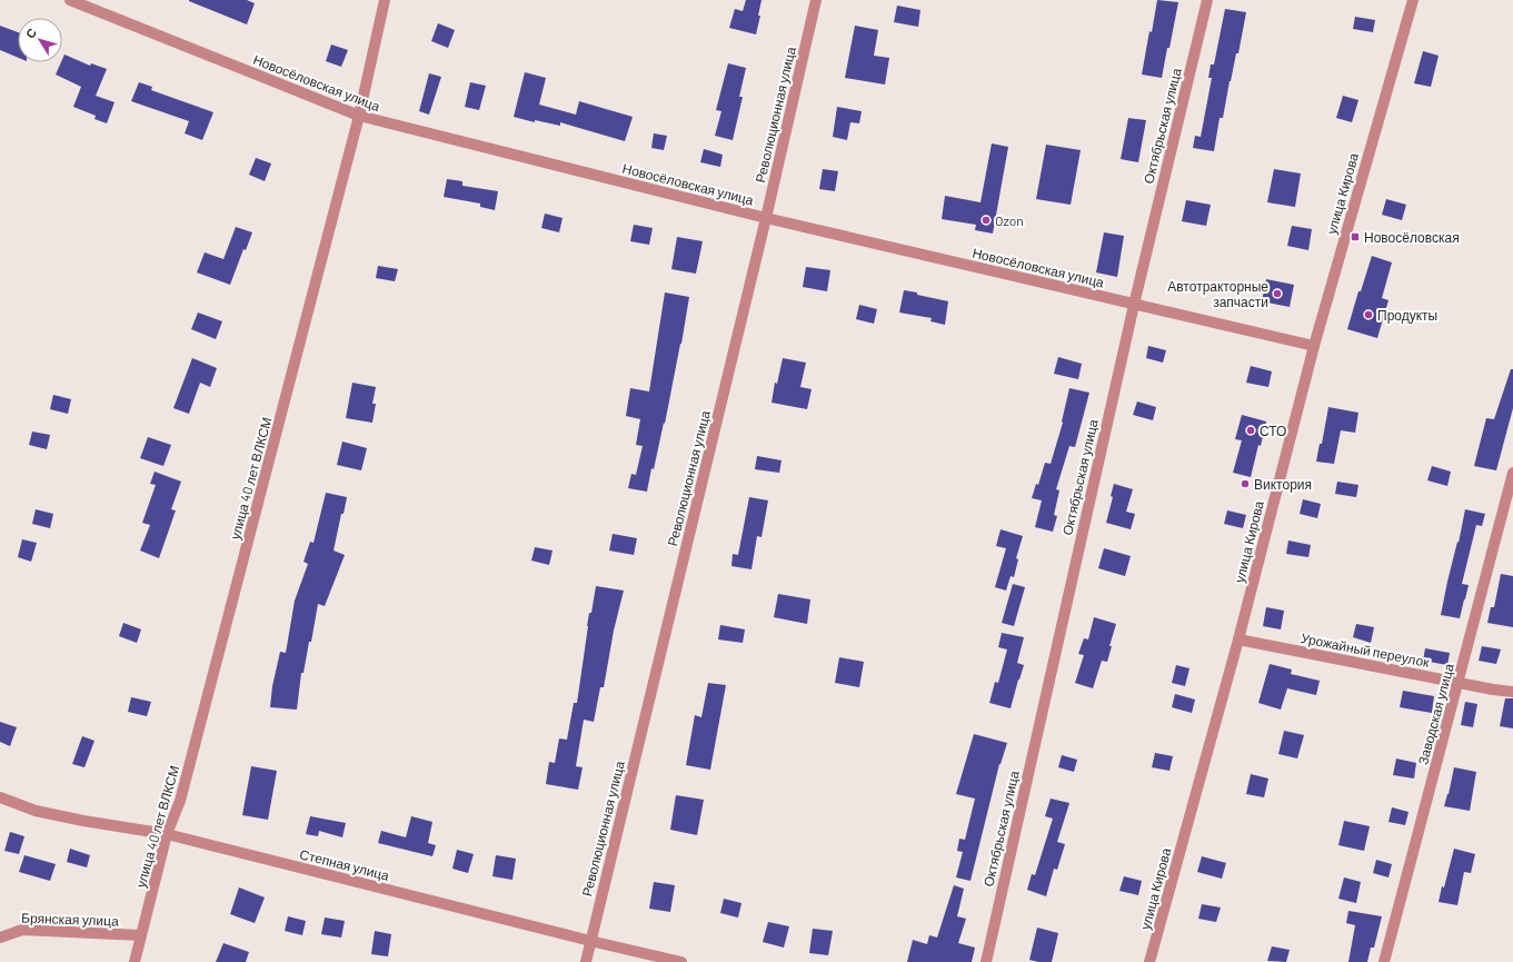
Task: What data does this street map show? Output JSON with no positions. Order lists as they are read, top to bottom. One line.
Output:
{"streets":{"street":["Новосёловская улица","Революционная улица","Октябрьская улица","улица Кирова","улица 40 лет ВЛКСМ","Урожайный переулок","Заводская улица","Степная улица","Брянская улица"]},"crossings":[["Новосёловская улица","Революционная улица"],["Новосёловская улица","Октябрьская улица"],["Новосёловская улица","улица Кирова"],["Новосёловская улица","улица 40 лет ВЛКСМ"],["Революционная улица","Степная улица"],["улица Кирова","Урожайный переулок"],["улица 40 лет ВЛКСМ","Степная улица"],["улица 40 лет ВЛКСМ","Брянская улица"],["Урожайный переулок","Заводская улица"]],"places":{"other":["Ozon","Автотракторные запчасти","Продукты","СТО","Виктория"],"transit":["Новосёловская"]},"north":"top left"}
